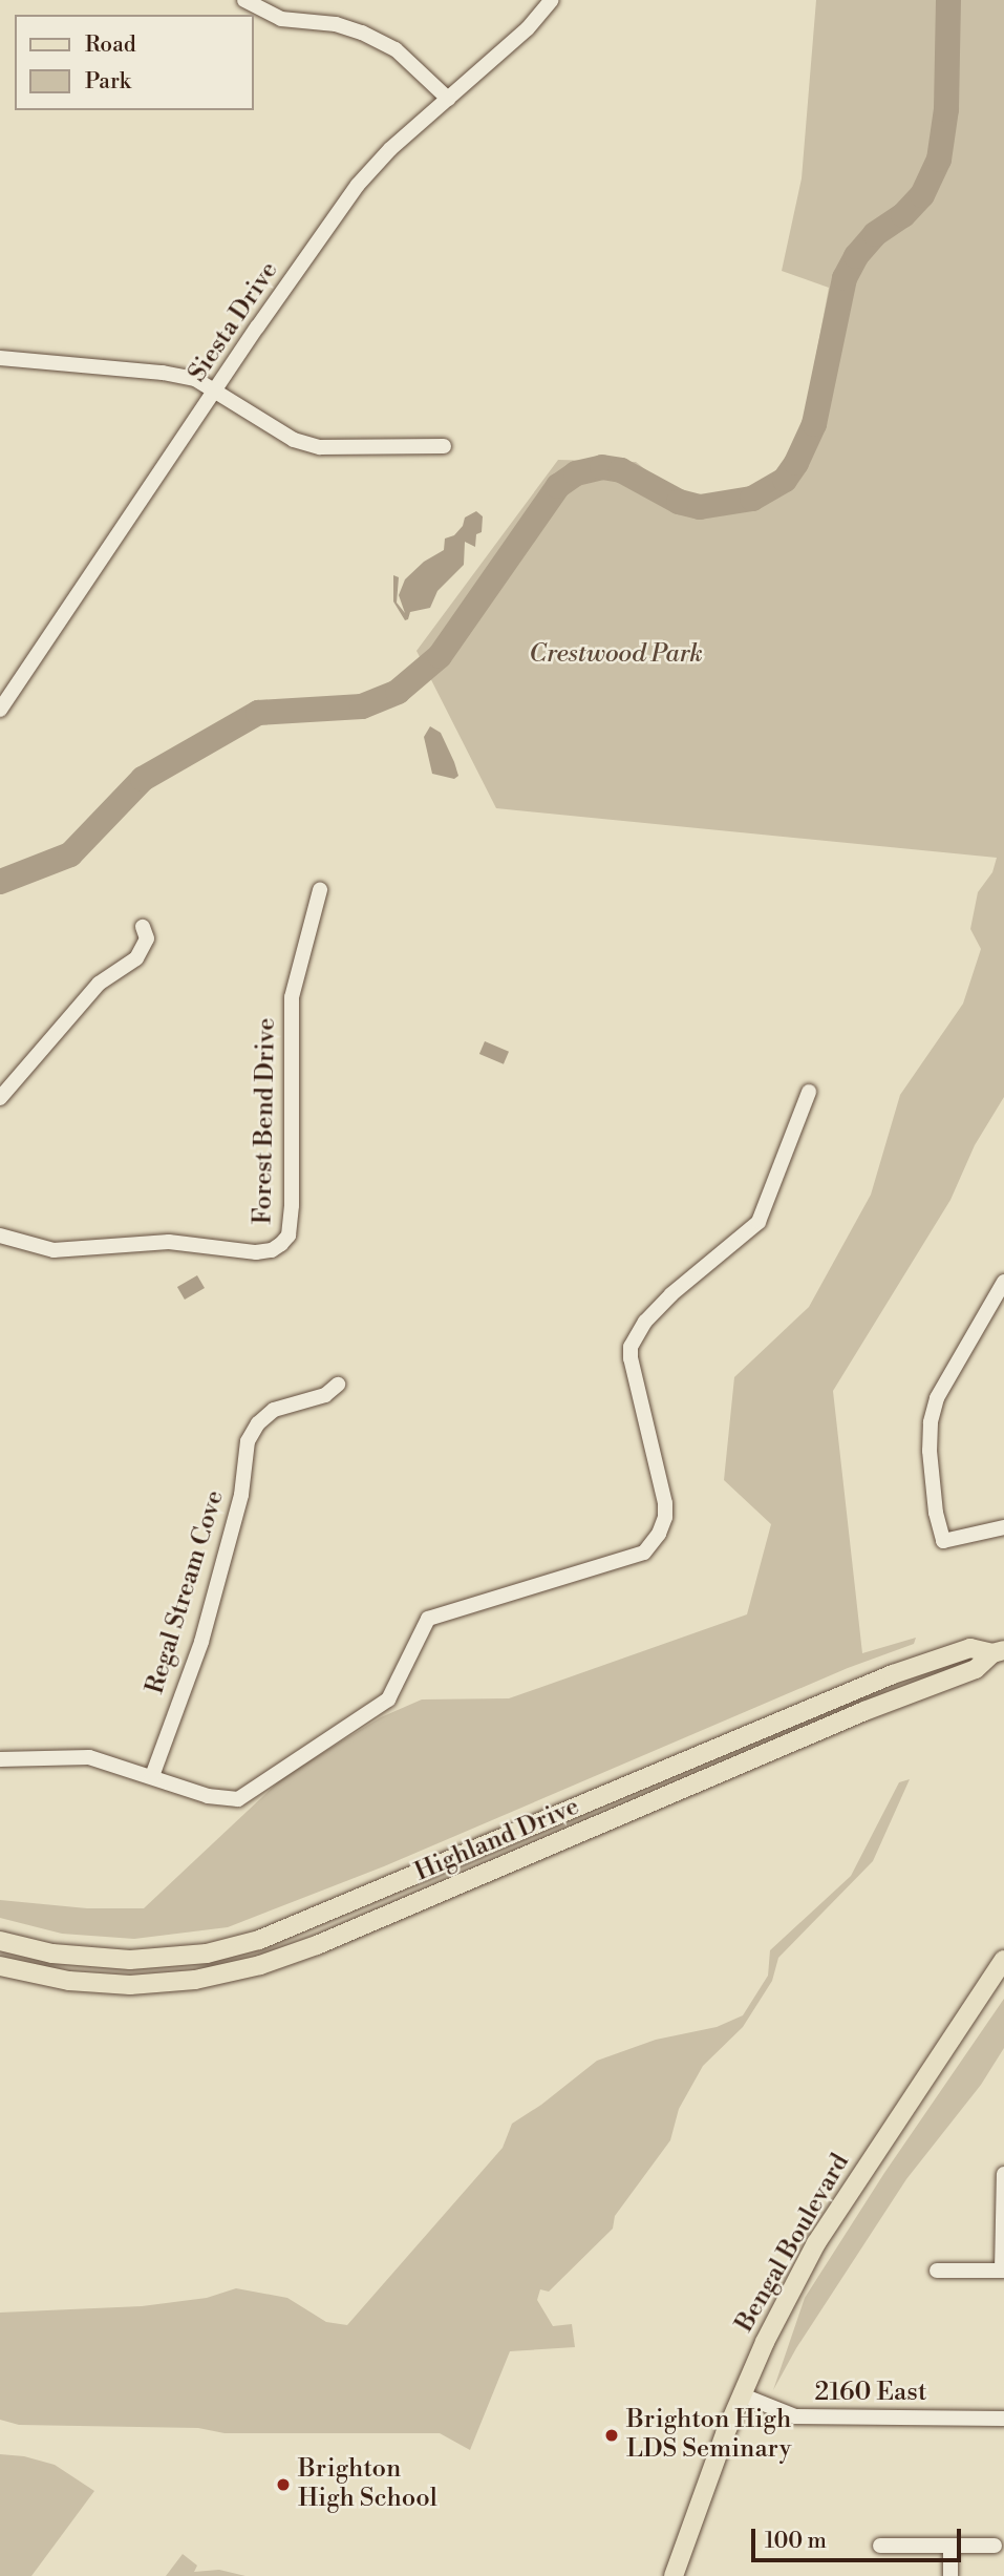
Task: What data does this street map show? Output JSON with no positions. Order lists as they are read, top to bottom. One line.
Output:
{"streets":{"main road":["Highland Drive","Bengal Boulevard"],"street":["Siesta Drive","Forest Bend Drive","Regal Stream Cove","2160 East"]},"crossings":[["Bengal Boulevard","2160 East"]],"parks":["Crestwood Park"],"places":["Brighton High LDS Seminary","Brighton High School"],"legend":["Road","Park"],"scale_bar":"100 m"}
